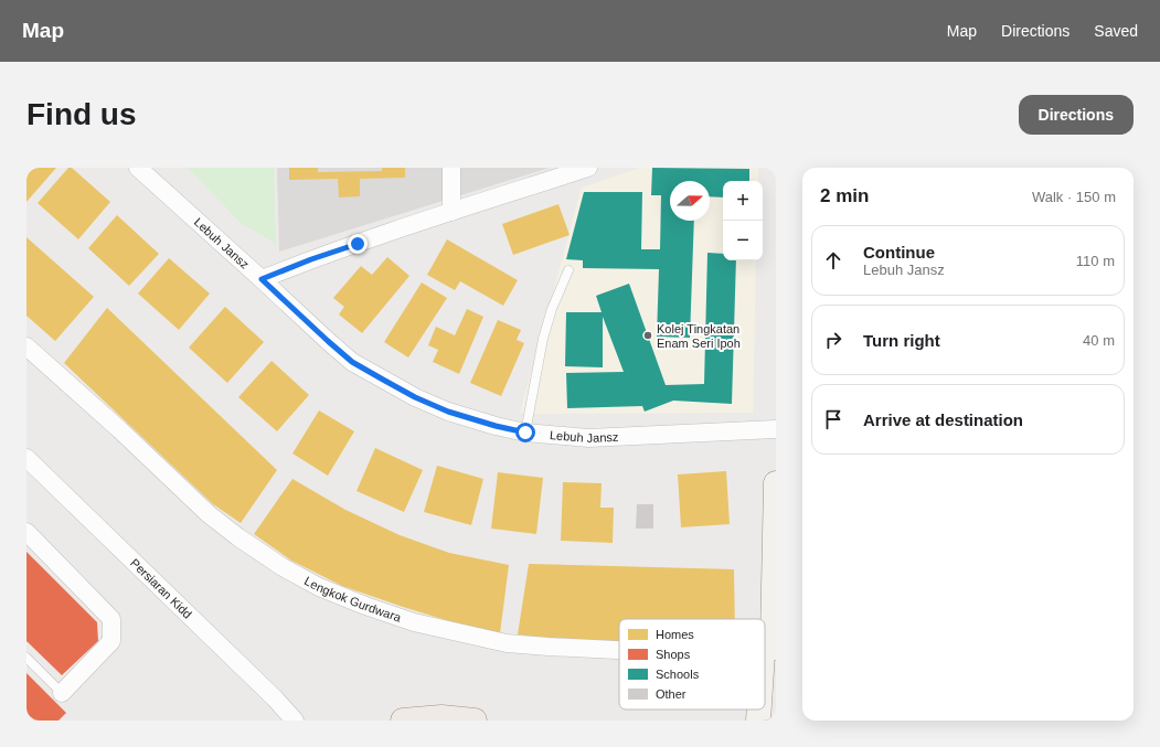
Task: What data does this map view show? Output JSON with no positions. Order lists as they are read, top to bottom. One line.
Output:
{"streets":{"street":["Lebuh Jansz","Persiaran Kidd","Lengkok Gurdwara"]},"places":["Kolej Tingkatan Enam Seri Ipoh"],"legend":["Homes","Shops","Schools","Other"],"north":"right","page":{"header":"Map","nav":["Map","Directions","Saved"],"buttons":"Directions","title":"Find us","heading":["2 min","Walk · 150 m"],"map_buttons":["+","−"],"list":[["Continue","Lebuh Jansz","110 m"],["Turn right","40 m"],"Arrive at destination"]}}
